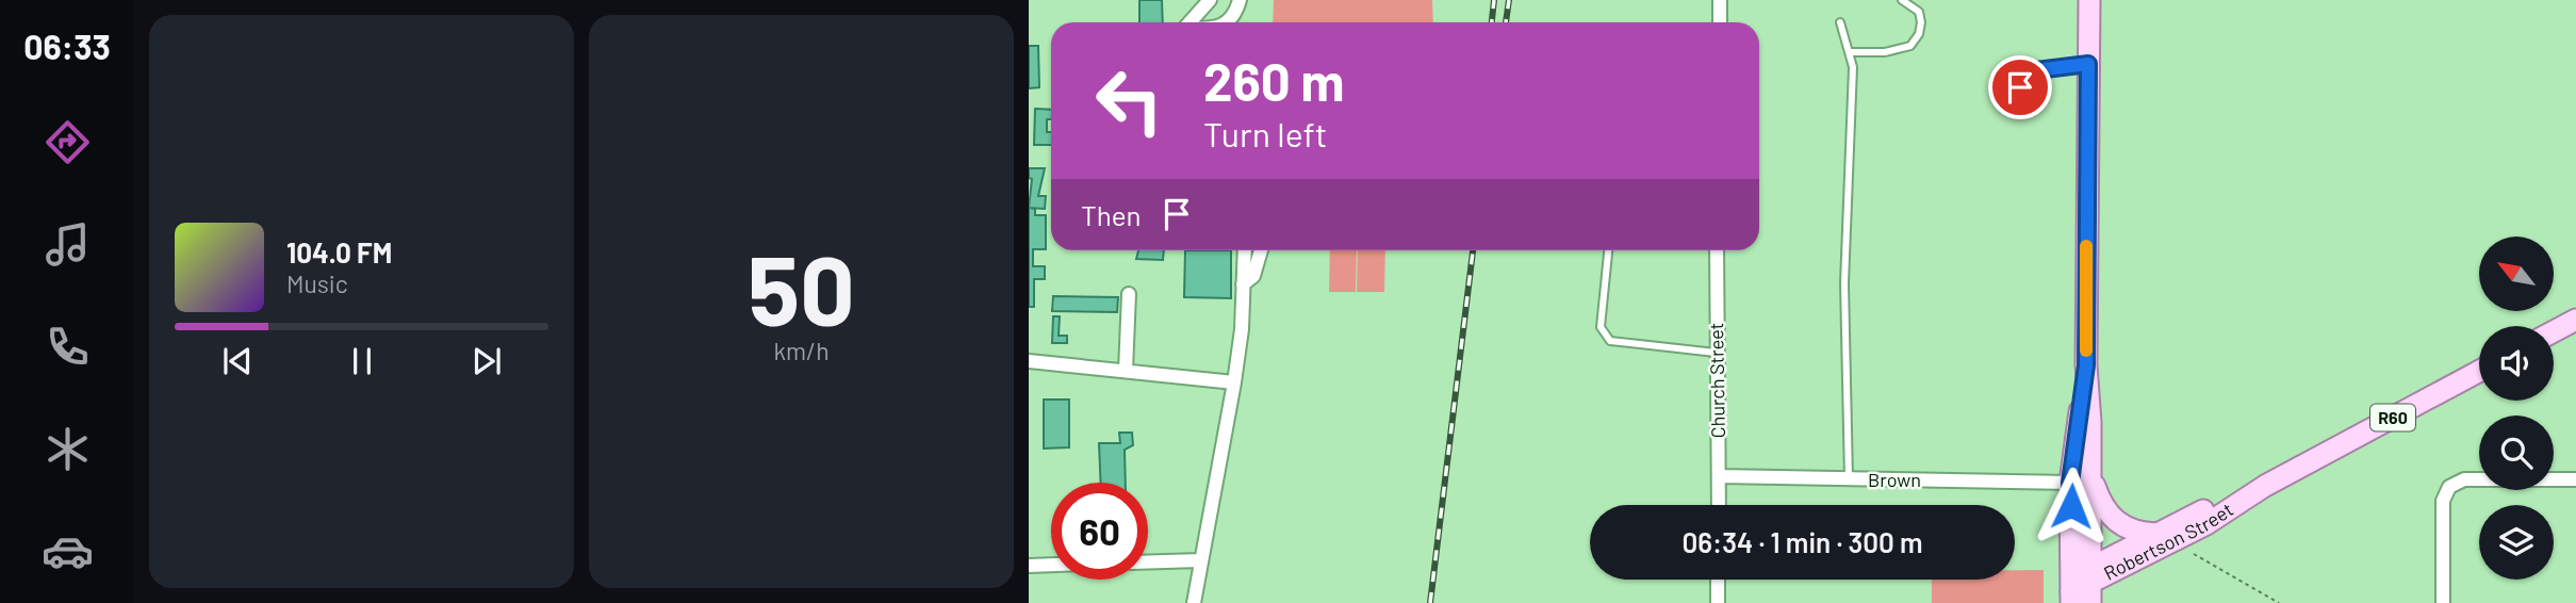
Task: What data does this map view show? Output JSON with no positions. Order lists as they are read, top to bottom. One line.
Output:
{"streets":{"main road":["R60","Robertson Street"],"street":["Church Street","Brown"]},"crossings":[["Church Street","Brown"]],"north":"top left","page":{"tabs":"06:33","tile":["50","km/h"],"turn":["260 m","Turn left"],"then":"Then","song":["104.0 FM","Music"],"limit":"60","trip":"06:34 · 1 min · 300 m"}}
